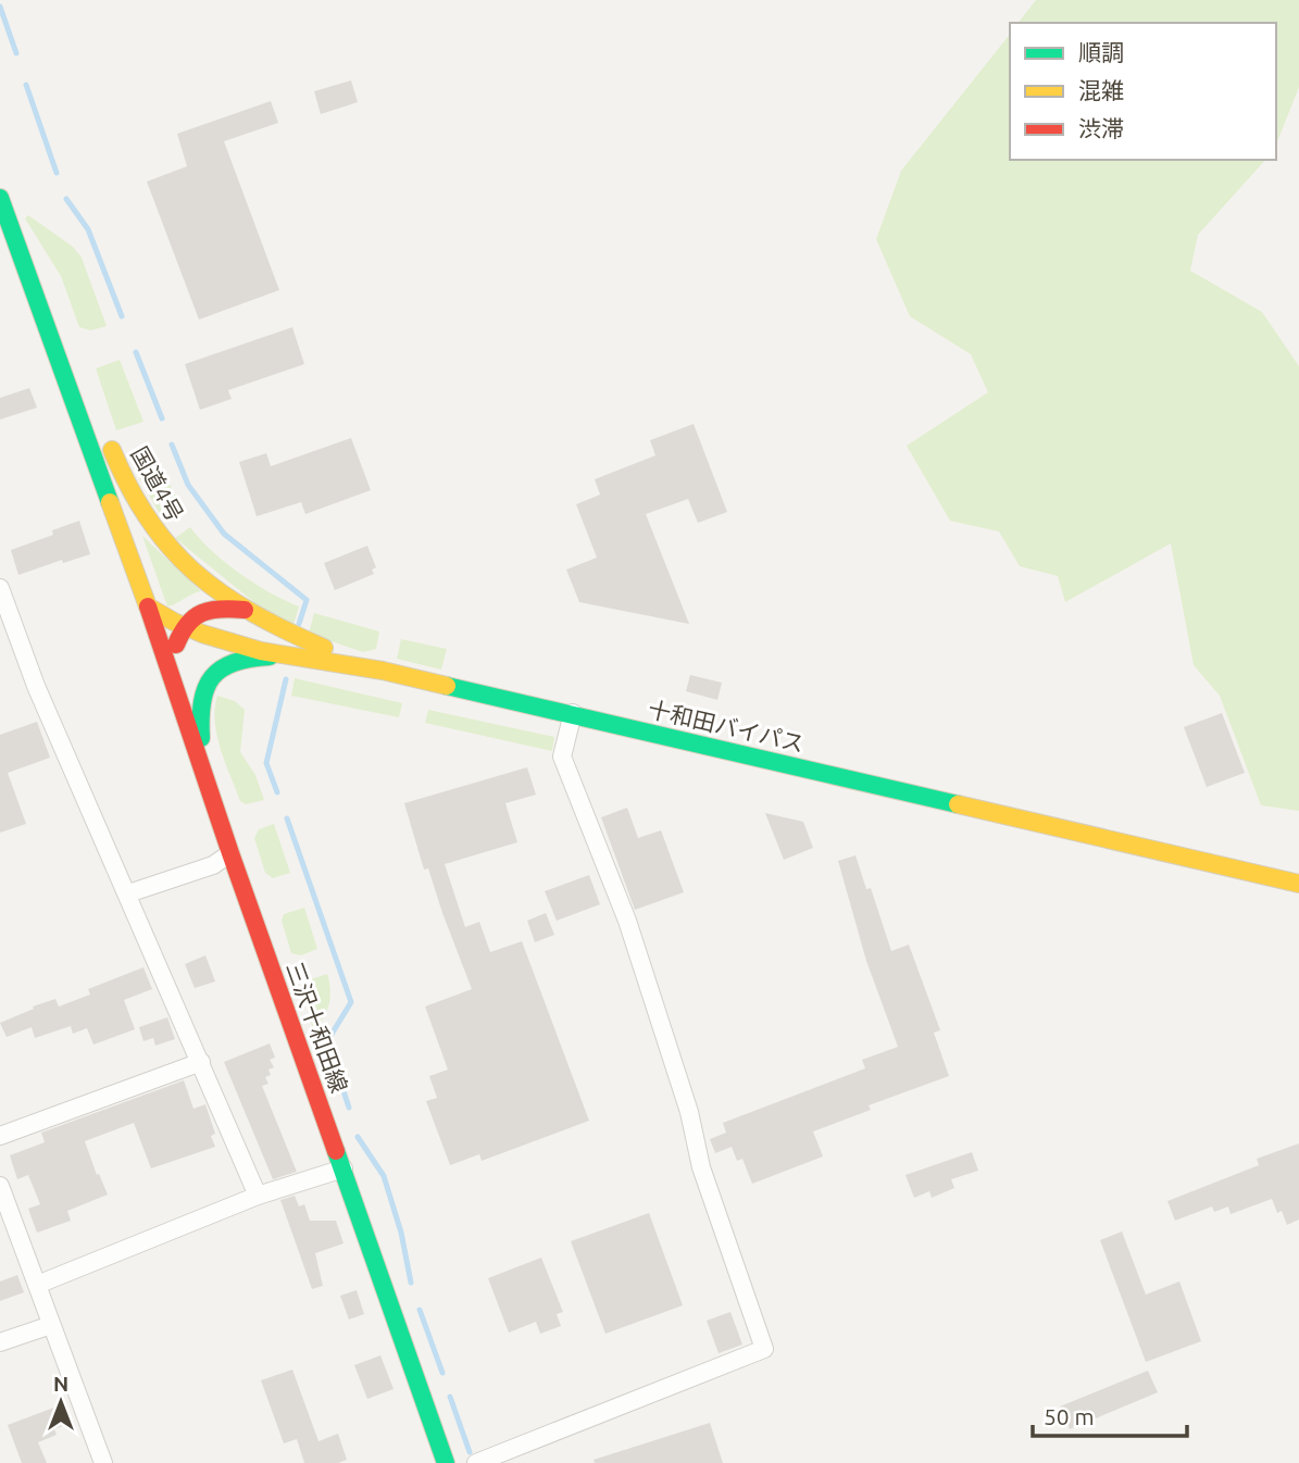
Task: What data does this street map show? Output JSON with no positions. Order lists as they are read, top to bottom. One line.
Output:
{"streets":{"main road":["国道4号","十和田バイパス","三沢十和田線"]},"crossings":[["国道4号","十和田バイパス"],["国道4号","三沢十和田線"],["十和田バイパス","三沢十和田線"]],"legend":["順調","混雑","渋滞"],"scale_bar":"50 m","north":"top"}
